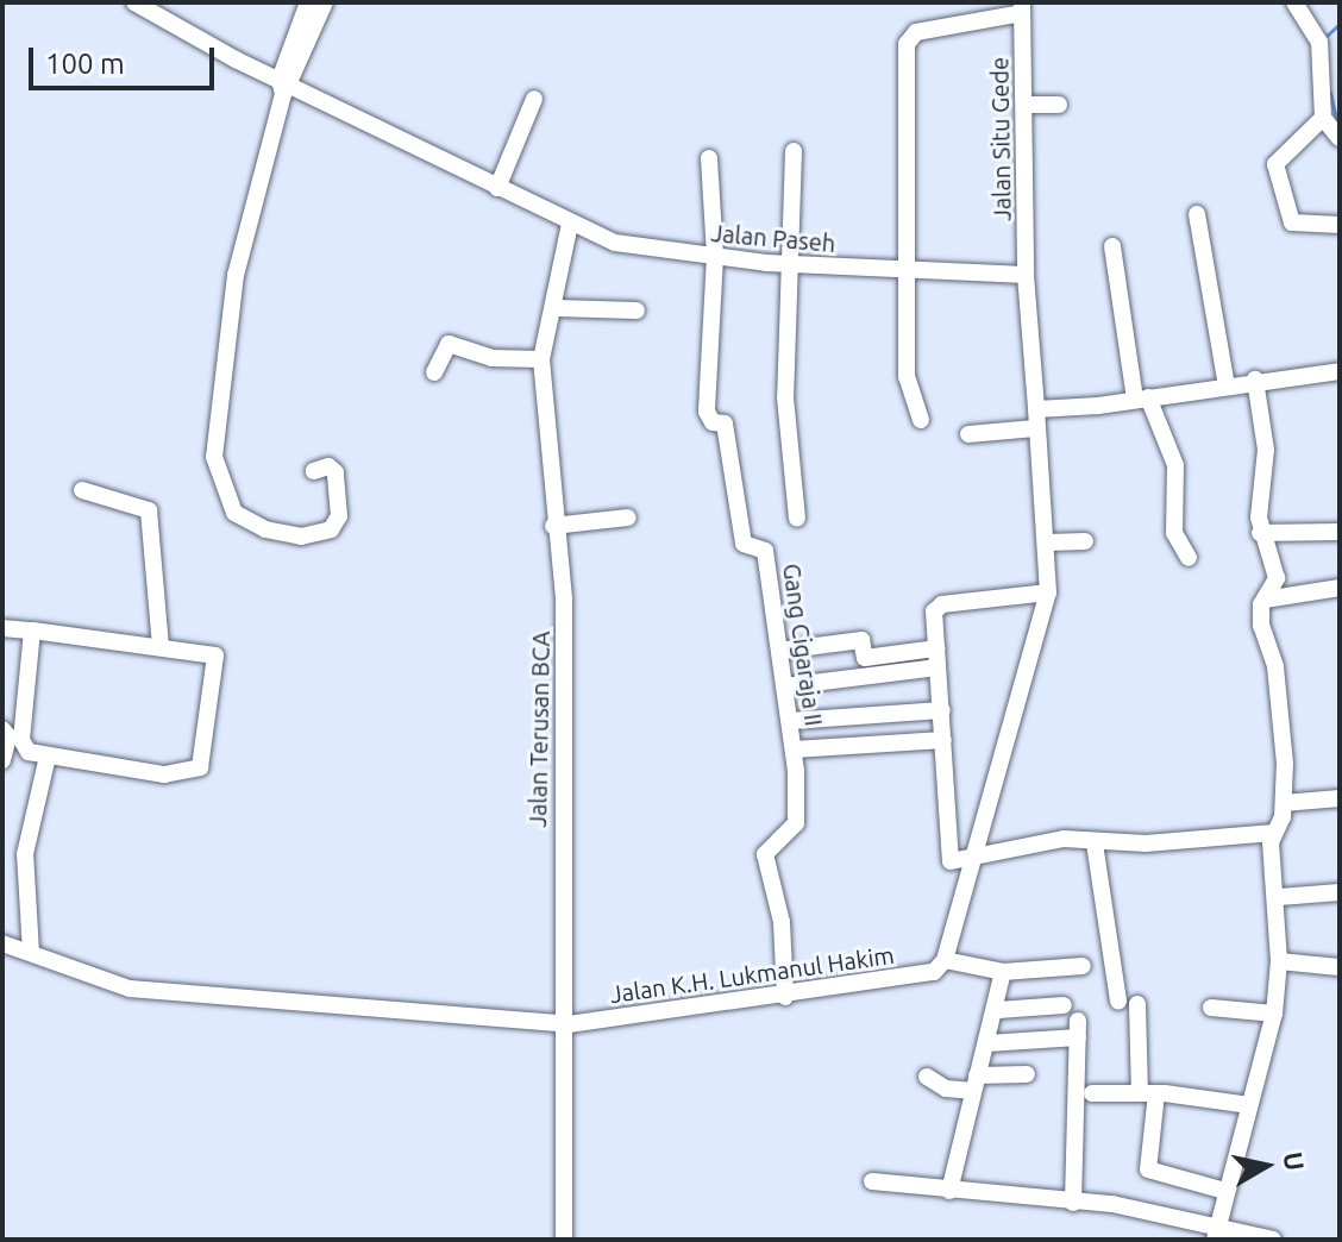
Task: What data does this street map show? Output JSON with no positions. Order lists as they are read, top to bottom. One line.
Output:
{"streets":{"street":["Jalan Situ Gede","Jalan Paseh","Gang Cigaraja II","Jalan Terusan BCA","Jalan K.H. Lukmanul Hakim"]},"crossings":[["Jalan Situ Gede","Jalan Paseh"],["Jalan Paseh","Gang Cigaraja II"],["Jalan Paseh","Jalan Terusan BCA"],["Gang Cigaraja II","Jalan K.H. Lukmanul Hakim"],["Jalan Terusan BCA","Jalan K.H. Lukmanul Hakim"]],"scale_bar":"100 m","north":"right"}
